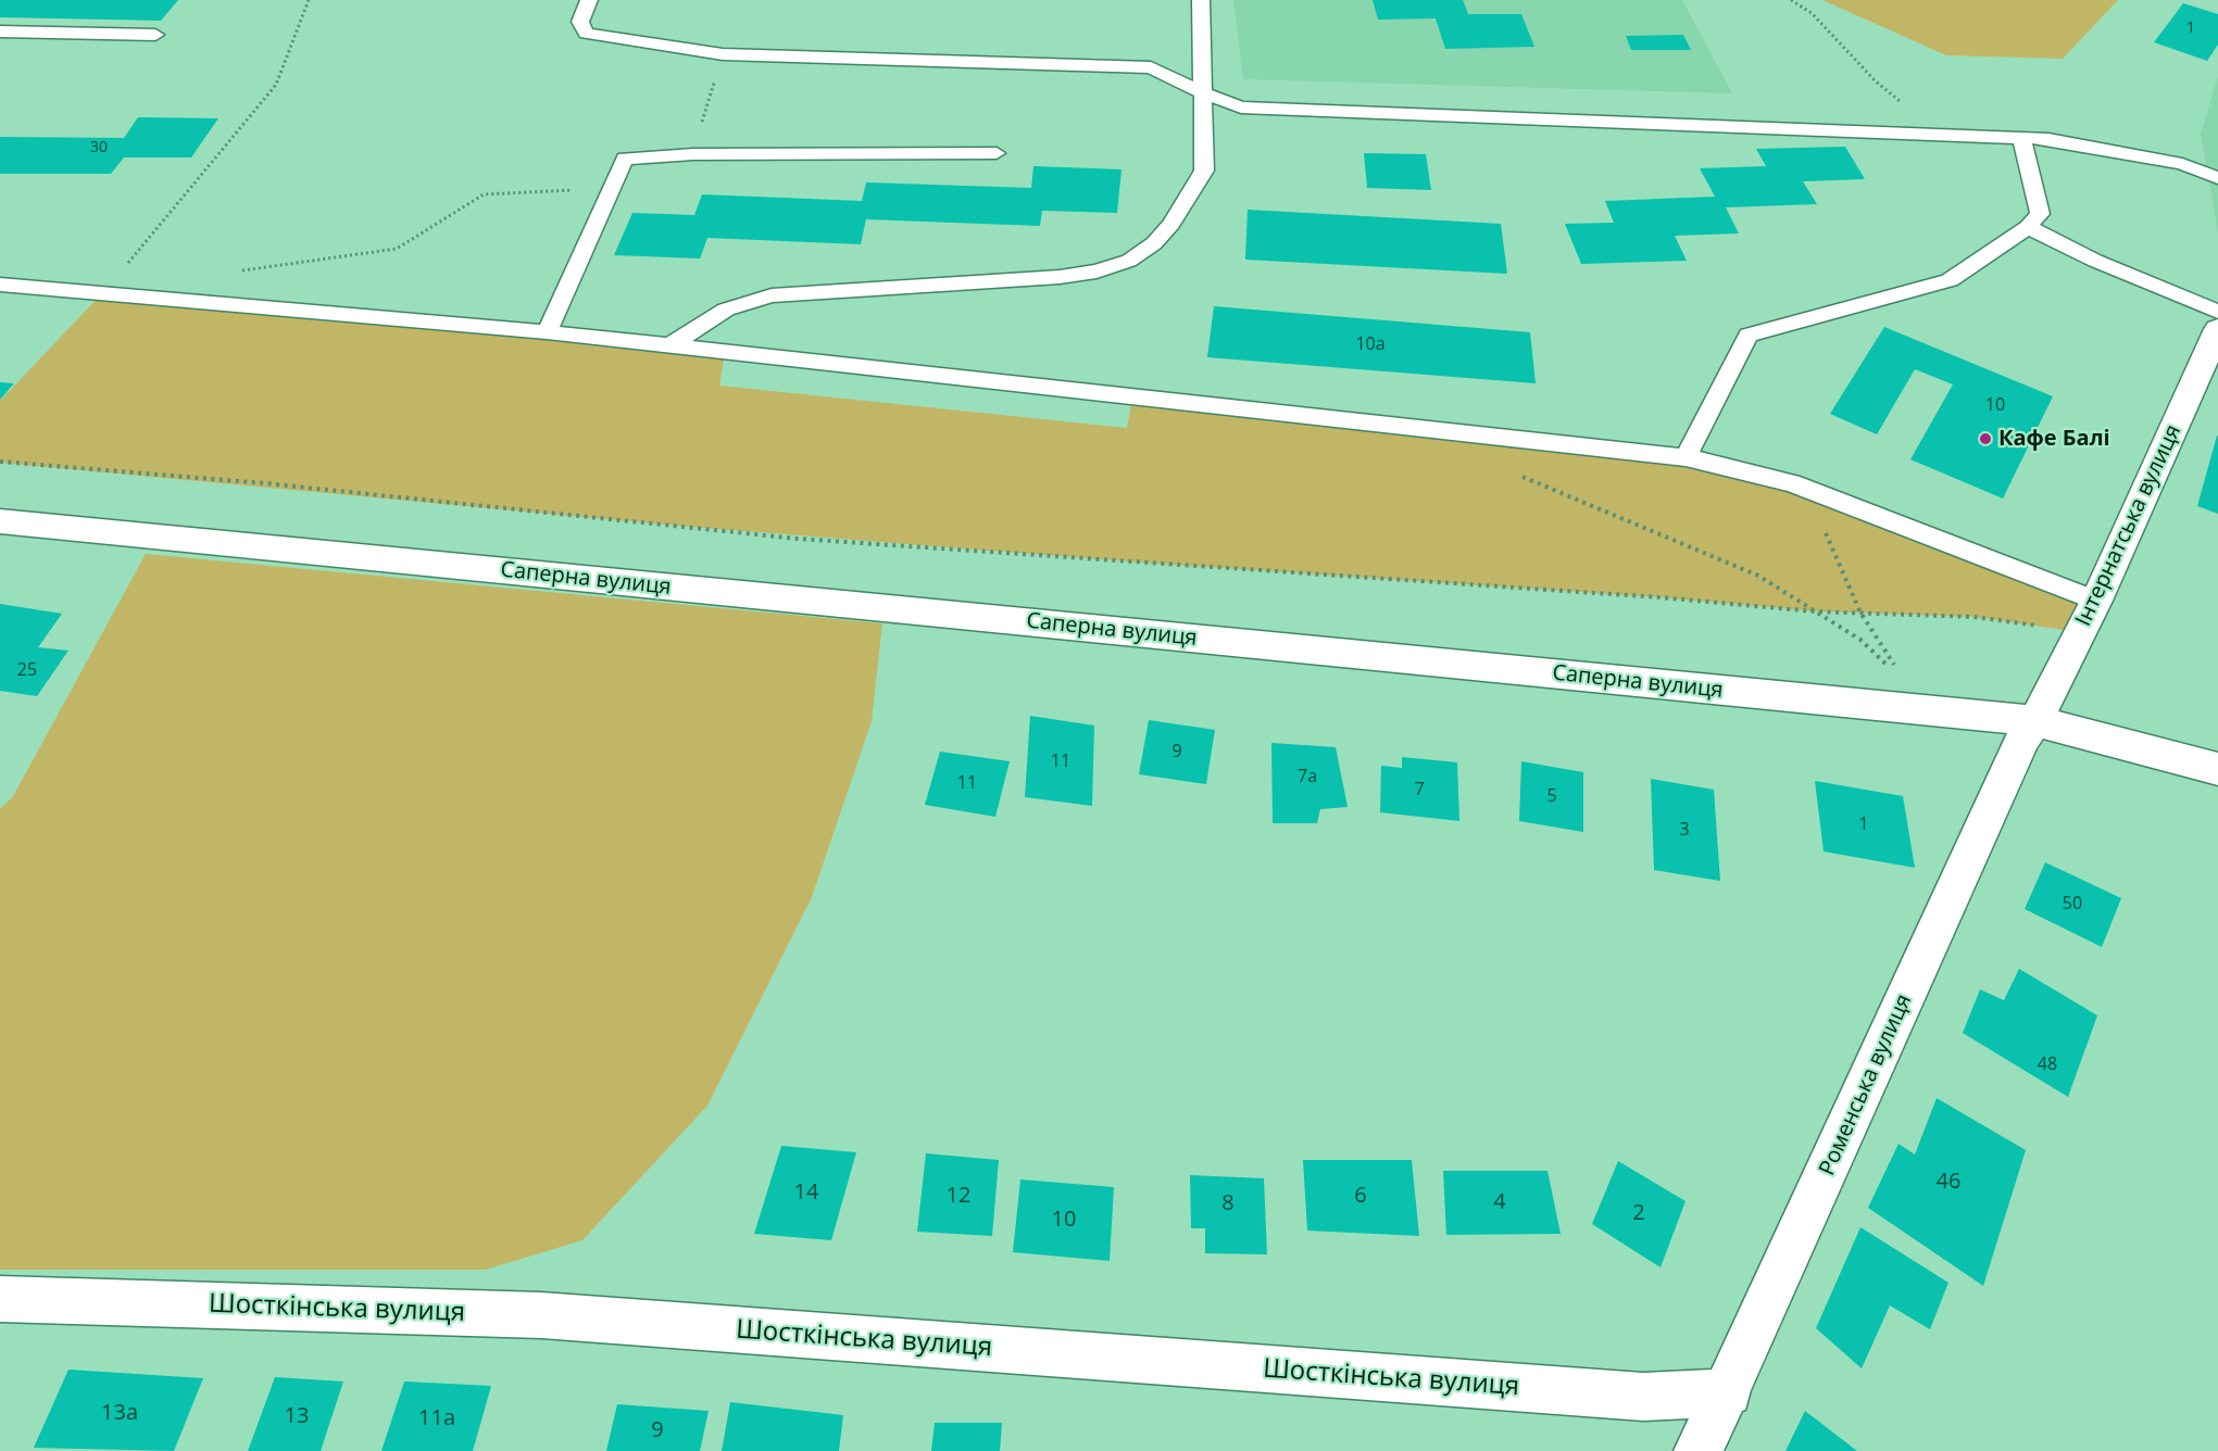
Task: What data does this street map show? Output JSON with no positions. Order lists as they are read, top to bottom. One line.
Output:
{"streets":{"street":["Інтернатська вулиця","Саперна вулиця","Роменська вулиця","Шосткінська вулиця"]},"crossings":[["Інтернатська вулиця","Саперна вулиця"],["Інтернатська вулиця","Роменська вулиця"],["Саперна вулиця","Роменська вулиця"],["Роменська вулиця","Шосткінська вулиця"]],"places":["Кафе Балі"],"house_numbers":["1","30","10а","10","25","9","11","7а","11","7","5","1","3","50","48","46","14","12","6","4","8","2","10","13а","13","11а","9"]}
